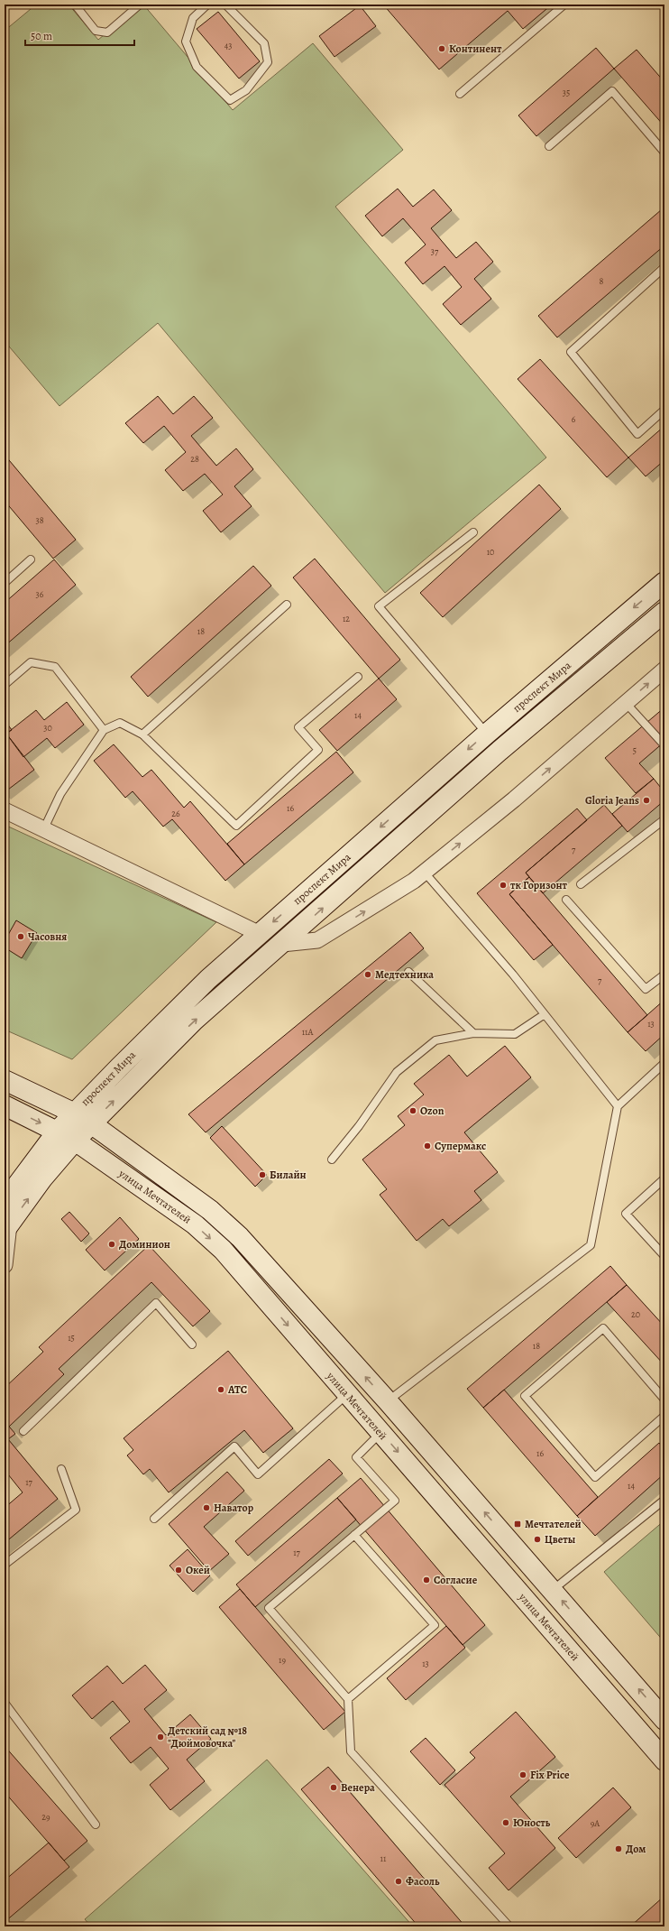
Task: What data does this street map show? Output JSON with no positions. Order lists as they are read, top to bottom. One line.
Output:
{"streets":{"street":["проспект Мира","улица Мечтателей"]},"crossings":[["проспект Мира","улица Мечтателей"]],"places":{"other":["Континент","Gloria Jeans","тк Горизонт","Часовня","Медтехника","Ozon","Супермакс","Билайн","Доминион","АТС","Наватор","Цветы","Окей","Согласие","Детский сад №18 \"Дюймовочка\"","Fix Price","Венера","Юность","Дом","Фасоль"],"transit":["Мечтателей"]},"house_numbers":["43","35","37","8","6","28","38","10","36","12","18","14","30","5","16","26","7","7","13","11А","20","15","18","16","17","14","17","19","13","29","9А","11"],"scale_bar":"50 m"}
